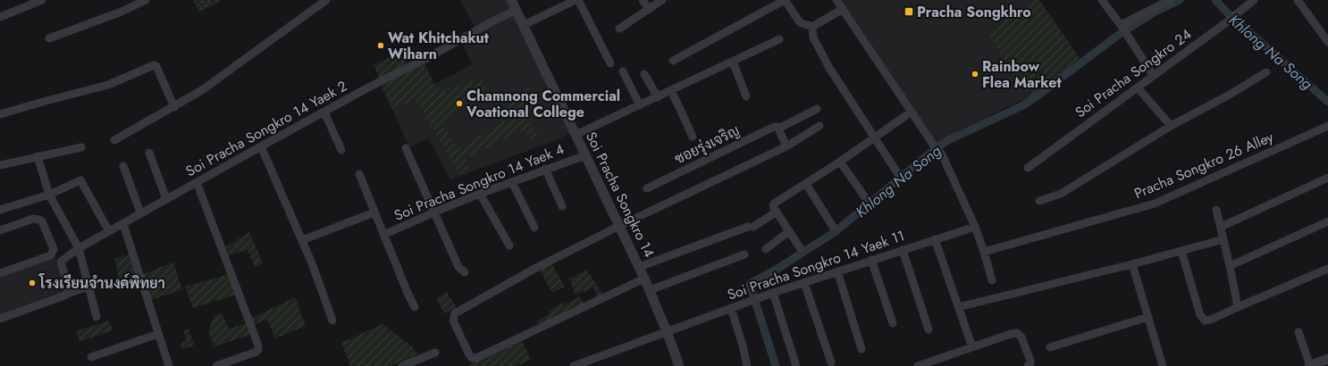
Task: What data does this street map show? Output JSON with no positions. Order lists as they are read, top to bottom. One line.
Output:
{"streets":{"street":["Soi Pracha Songkro 24","Soi Pracha Songkro 14 Yaek 2","ซอยรุ่งเจริญ","Pracha Songkro 26 Alley","Soi Pracha Songkro 14 Yaek 4","Soi Pracha Songkro 14","Soi Pracha Songkro 14 Yaek 11"]},"crossings":[["Soi Pracha Songkro 14 Yaek 2","Soi Pracha Songkro 14"],["Soi Pracha Songkro 14 Yaek 4","Soi Pracha Songkro 14"],["Soi Pracha Songkro 14","Soi Pracha Songkro 14 Yaek 11"]],"water":["Khlong Na Song"],"places":{"transit":["Pracha Songkhro"],"other":["Wat Khitchakut Wiharn","Rainbow Flea Market","Chamnong Commercial Voational College","โรงเรียนจำนงค์พิทยา"]}}
